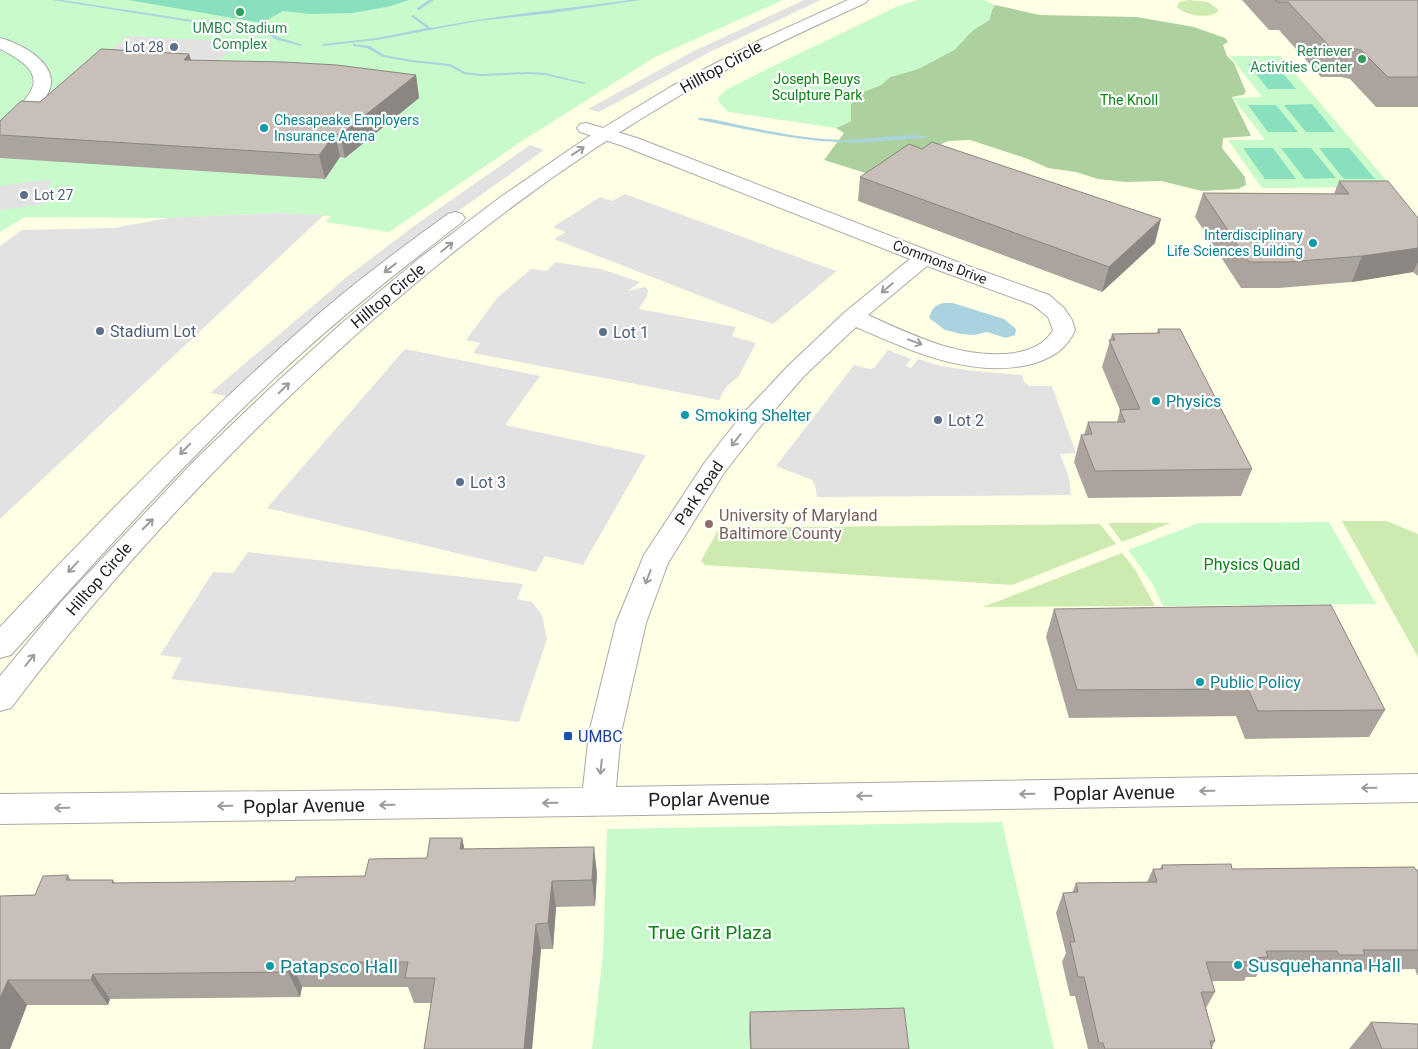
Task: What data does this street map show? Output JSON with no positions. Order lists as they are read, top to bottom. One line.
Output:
{"streets":{"street":["Hilltop Circle","Commons Drive","Park Road","Poplar Avenue"]},"crossings":[["Hilltop Circle","Commons Drive"],["Commons Drive","Park Road"],["Park Road","Poplar Avenue"]],"one_way":["Park Road","Poplar Avenue"],"parks":["Joseph Beuys Sculpture Park","The Knoll","Physics Quad","True Grit Plaza"],"places":{"other":["UMBC Stadium Complex","Lot 28","Retriever Activities Center","Chesapeake Employers Insurance Arena","Lot 27","Interdisciplinary Life Sciences Building","Stadium Lot","Lot 1","Physics","Smoking Shelter","Lot 2","Lot 3","University of Maryland Baltimore County","Public Policy","Susquehanna Hall","Patapsco Hall"],"transit":["UMBC"]}}
